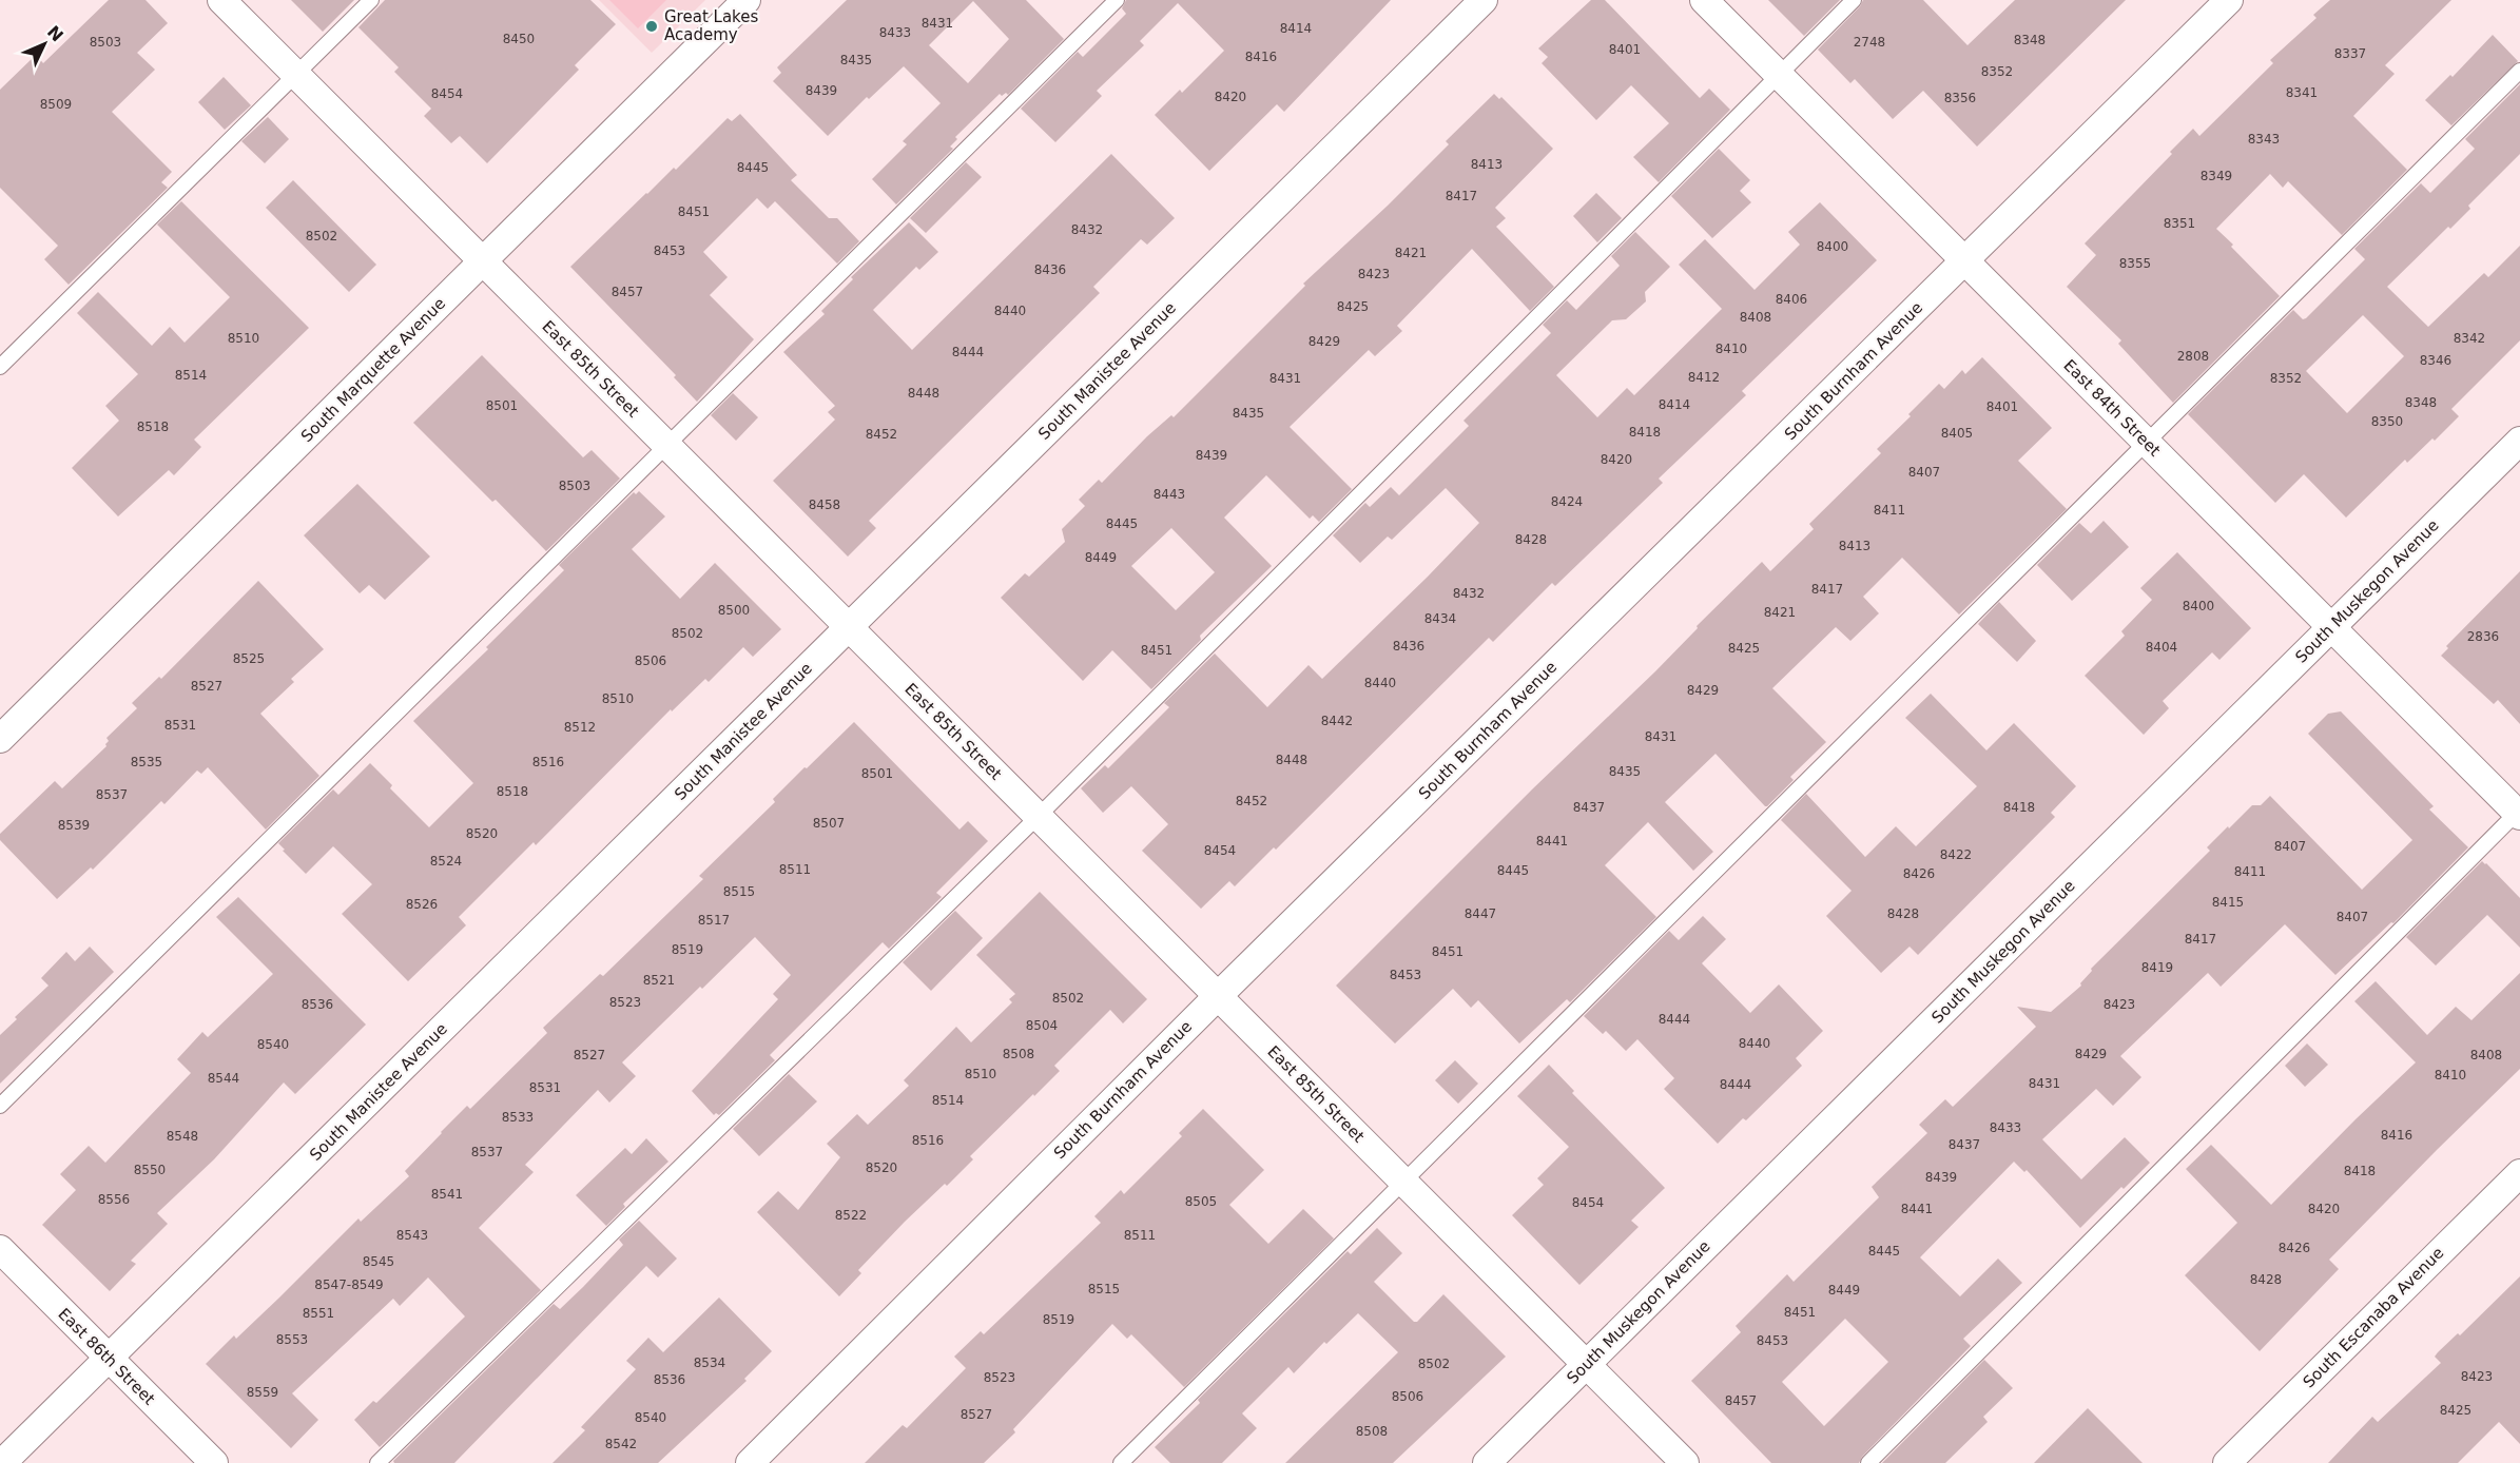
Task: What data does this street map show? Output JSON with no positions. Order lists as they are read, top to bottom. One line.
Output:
{"streets":{"street":["East 85th Street","South Marquette Avenue","South Manistee Avenue","South Burnham Avenue","East 84th Street","South Muskegon Avenue","South Escanaba Avenue","East 86th Street"]},"crossings":[["East 85th Street","South Marquette Avenue"],["East 85th Street","South Manistee Avenue"],["East 85th Street","South Burnham Avenue"],["East 85th Street","South Muskegon Avenue"],["South Manistee Avenue","East 86th Street"],["South Burnham Avenue","East 84th Street"],["East 84th Street","South Muskegon Avenue"]],"places":["Great Lakes Academy"],"house_numbers":["8431","8414","8433","8450","8348","8503","2748","8401","8337","8416","8435","8352","8439","8341","8454","8420","8356","8509","8343","8413","8445","8349","8417","8451","8351","8432","8502","8400","8453","8421","8355","8436","8423","8457","8406","8425","8440","8408","8510","8342","8429","8410","8444","2808","8346","8514","8412","8431","8352","8448","8348","8414","8501","8401","8435","8350","8518","8418","8405","8452","8439","8420","8407","8503","8443","8424","8458","8411","8445","8428","8413","8449","8417","8432","8400","8500","8421","8434","8502","2836","8436","8404","8425","8451","8525","8506","8440","8527","8429","8510","8442","8531","8512","8431","8448","8535","8516","8435","8501","8518","8537","8452","8437","8418","8507","8539","8520","8441","8407","8454","8422","8524","8511","8445","8411","8426","8515","8415","8526","8447","8428","8407","8517","8417","8519","8451","8419","8453","8521","8502","8523","8536","8423","8444","8504","8440","8540","8508","8429","8527","8408","8510","8410","8544","8431","8444","8531","8514","8533","8433","8416","8548","8516","8437","8537","8520","8550","8418","8439","8541","8556","8505","8454","8441","8420","8522","8543","8511","8426","8445","8545","8428","8547-8549","8515","8449","8451","8551","8519","8553","8453","8534","8502","8423","8523","8536","8559","8506","8457","8425","8527","8540","8508","8542"],"north":"top right"}
